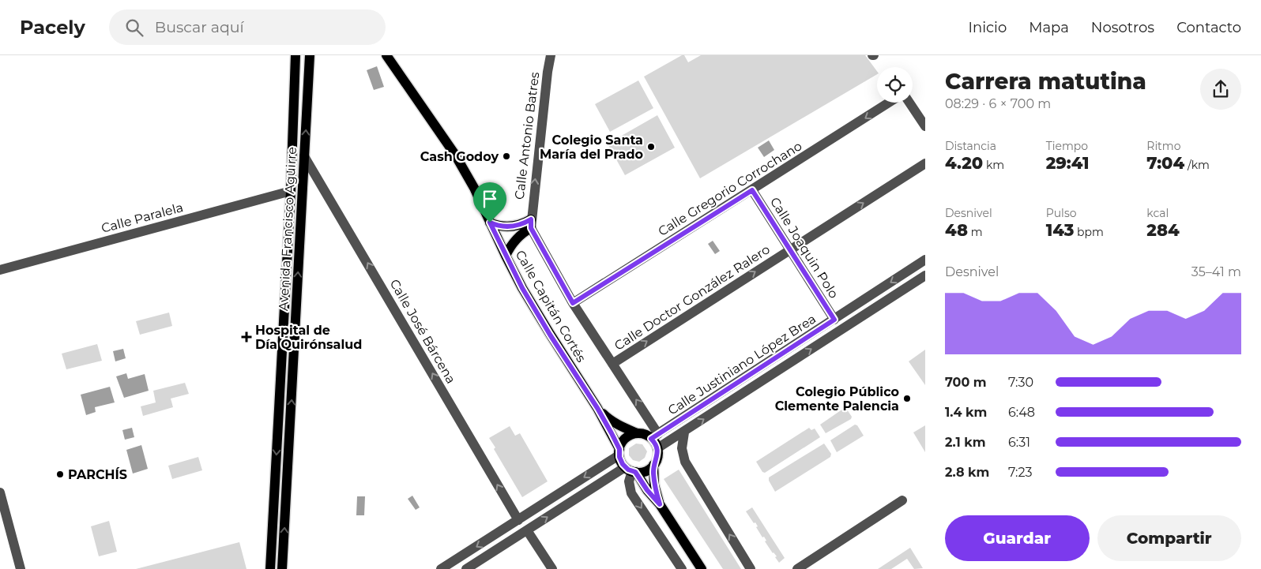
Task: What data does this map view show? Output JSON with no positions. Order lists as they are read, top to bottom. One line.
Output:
{"streets":{"main road":["Avenida Francisco Aguirre","Calle Capitán Cortés"],"street":["Calle Antonio Batres","Calle Gregorio Corrochano","Calle Paralela","Calle Joaquin Polo","Calle Doctor González Ralero","Calle José Bárcena","Calle Justiniano López Brea"]},"crossings":[["Calle Gregorio Corrochano","Calle Joaquin Polo"],["Calle Paralela","Avenida Francisco Aguirre"],["Avenida Francisco Aguirre","Calle José Bárcena"],["Calle Joaquin Polo","Calle Doctor González Ralero"],["Calle Joaquin Polo","Calle Justiniano López Brea"],["Calle Capitán Cortés","Calle Justiniano López Brea"]],"one_way":["Calle Antonio Batres","Calle Gregorio Corrochano","Calle Doctor González Ralero","Calle José Bárcena"],"places":{"other":["Colegio Santa María del Prado","Cash Godoy","Colegio Público Clemente Palencia","PARCHÍS"],"health":["Hospital de Día Quirónsalud"]},"page":{"header":"Pacely","search":"Buscar aquí","nav":["Inicio","Mapa","Nosotros","Contacto"],"heading":["Carrera matutina","08:29 · 6 × 700 m"],"stats":[["Distancia","4.20 km"],["Tiempo","29:41"],["Ritmo","7:04 /km"],["Desnivel","48 m"],["Pulso","143 bpm"],["kcal","284"]],"chart":["Desnivel","35–41 m"],"list":[{"name":"700 m","note":"7:30"},{"name":"1.4 km","note":"6:48"},{"name":"2.1 km","note":"6:31"},{"name":"2.8 km","note":"7:23"}],"buttons":["Guardar","Compartir"]}}
